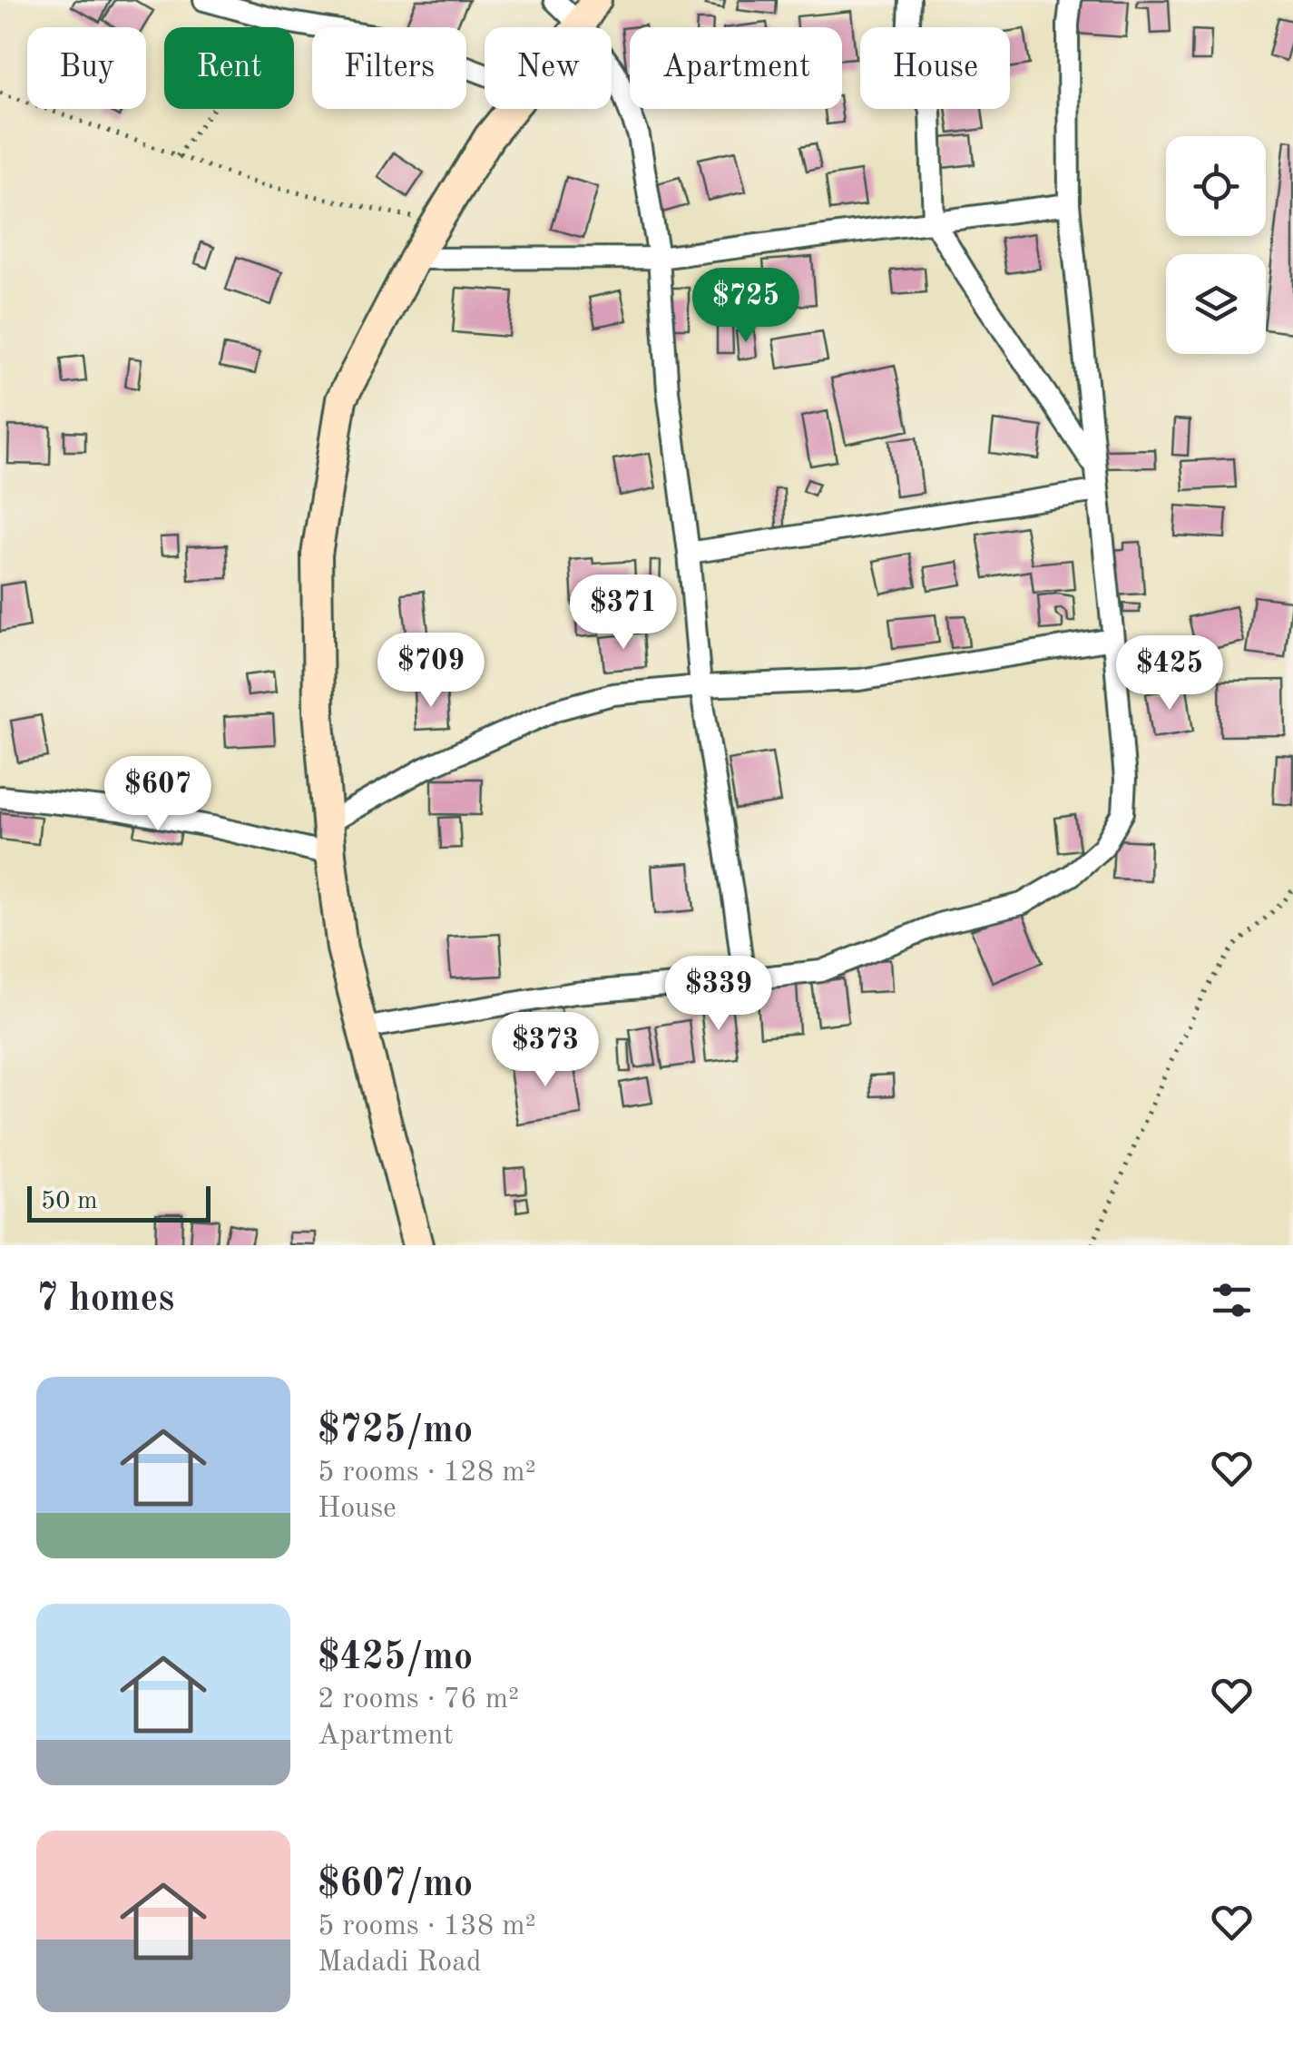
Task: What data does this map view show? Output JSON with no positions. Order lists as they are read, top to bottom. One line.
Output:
{"scale_bar":"50 m","page":{"chip":["Buy","Rent","Filters","New","Apartment","House"],"price":["$725","$371","$709","$425","$607","$339","$373"],"scale":"50 m","heading":"7 homes","list":[{"name":"$725/mo","note":"5 rooms · 128 m² · House"},{"name":"$425/mo","note":"2 rooms · 76 m² · Apartment"},{"name":"$607/mo","note":"5 rooms · 138 m² · Madadi Road"}]}}
